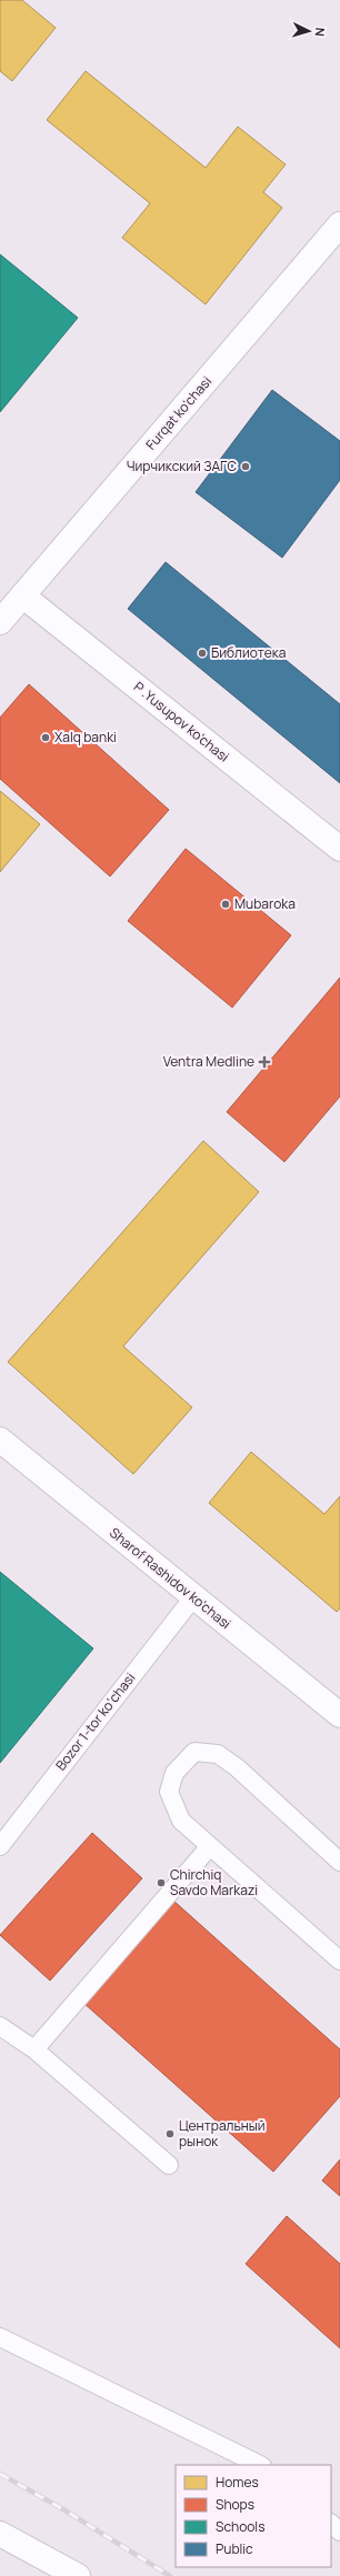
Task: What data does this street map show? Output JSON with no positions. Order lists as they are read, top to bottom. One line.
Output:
{"streets":{"street":["Furqat ko'chasi","P .Yusupov ko'chasi","Sharof Rashidov ko'chasi"],"lane":["Bozor 1-tor ko‘chasi"]},"crossings":[["Furqat ko'chasi","P .Yusupov ko'chasi"],["Sharof Rashidov ko'chasi","Bozor 1-tor ko‘chasi"]],"places":{"other":["Чирчикский ЗАГС","Библиотека","Xalq banki","Mubaroka","Chirchiq Savdo Markazi","Центральный рынок"],"health":["Ventra Medline"]},"legend":["Homes","Shops","Schools","Public"],"north":"right"}
